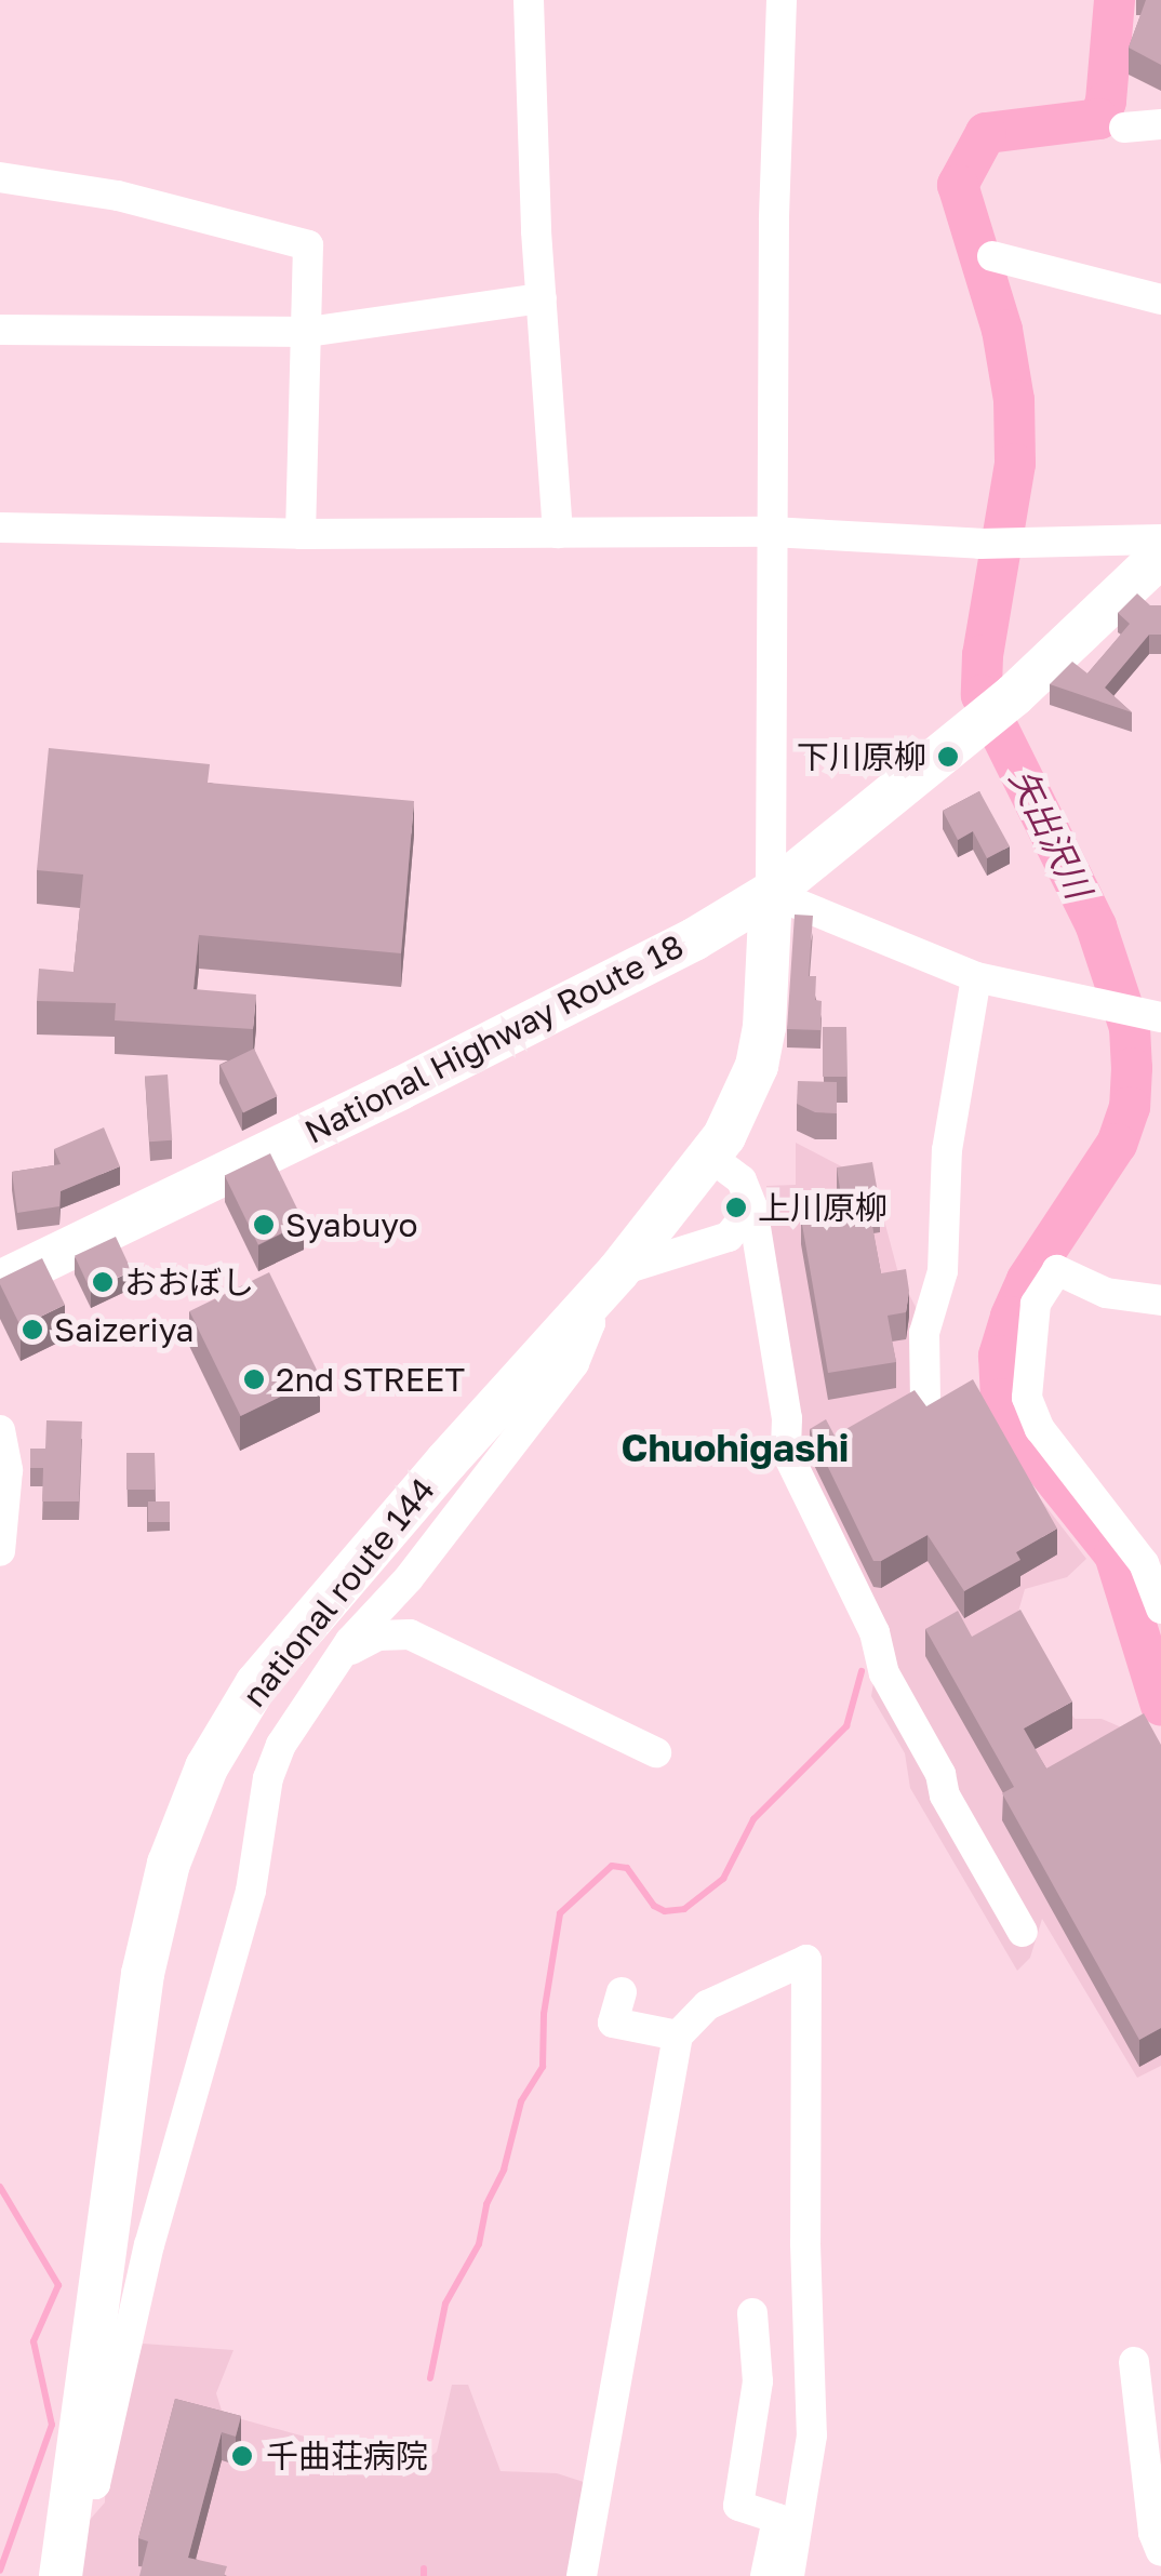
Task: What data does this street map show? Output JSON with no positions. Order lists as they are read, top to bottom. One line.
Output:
{"streets":{"highway":["National Highway Route 18","national route 144"]},"crossings":[["National Highway Route 18","national route 144"]],"districts":["Chuohigashi"],"water":["矢出沢川"],"places":["下川原柳","上川原柳","Syabuyo","おおぼし","Saizeriya","2nd STREET","千曲荘病院"]}
